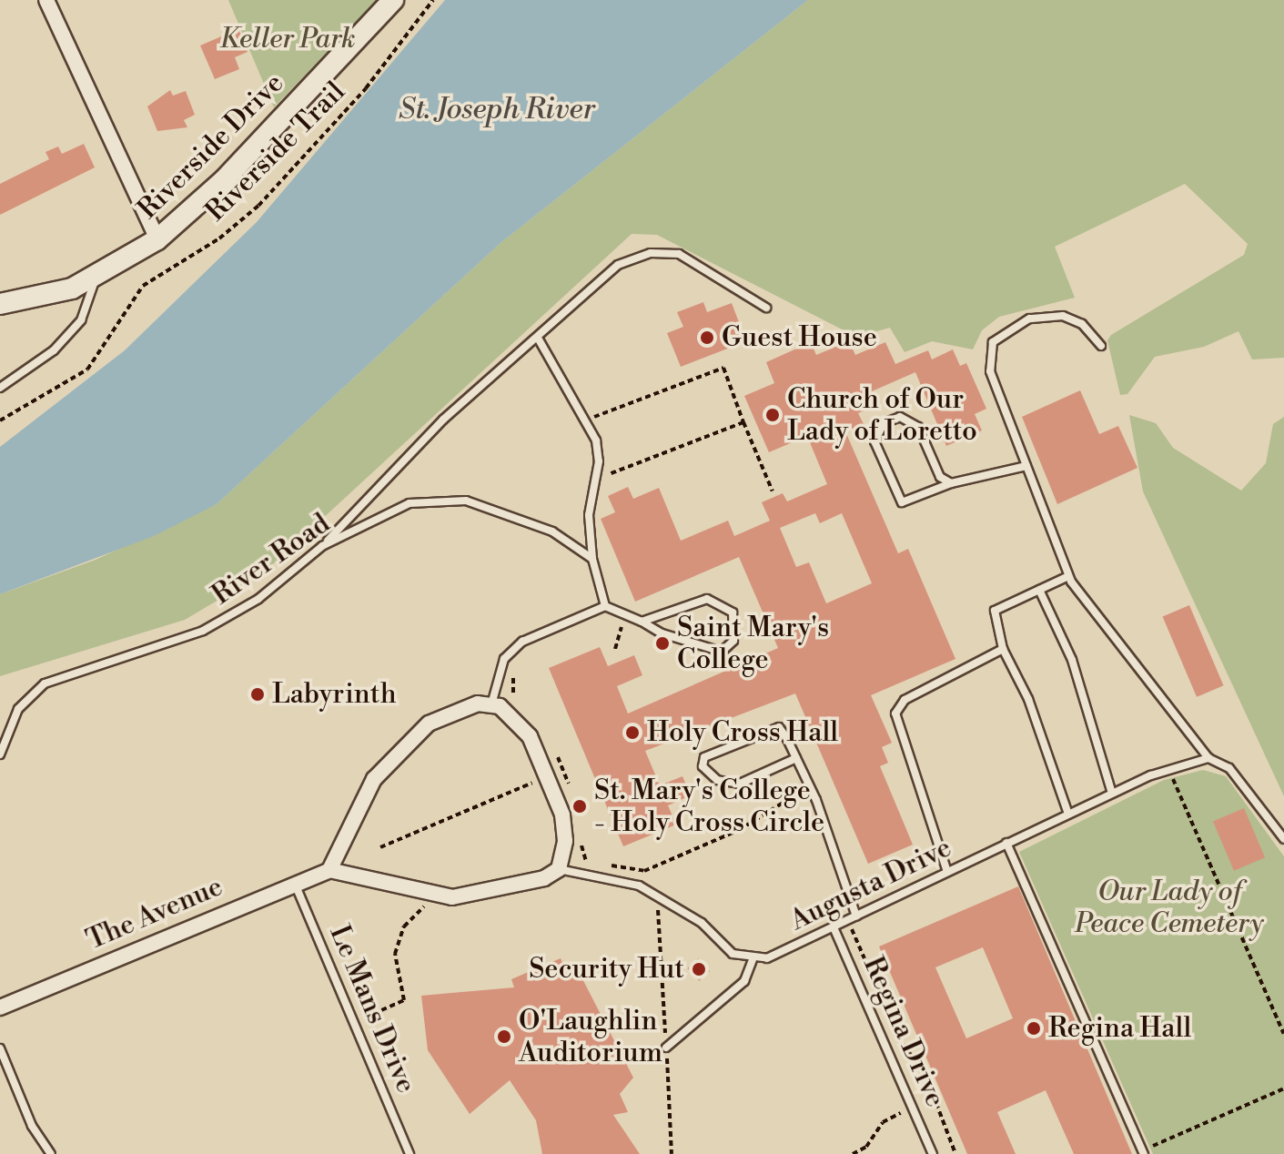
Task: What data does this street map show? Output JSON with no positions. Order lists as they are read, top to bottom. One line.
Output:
{"streets":{"street":["Riverside Drive","The Avenue"],"lane":["River Road","Augusta Drive","Le Mans Drive","Regina Drive"],"path":["Riverside Trail"]},"crossings":[["Augusta Drive","Regina Drive"],["The Avenue","Le Mans Drive"]],"water":["St. Joseph River"],"parks":["Keller Park","Our Lady of Peace Cemetery"],"places":["Guest House","Church of Our Lady of Loretto","Saint Mary's College","Labyrinth","Holy Cross Hall","St. Mary's College - Holy Cross Circle","Security Hut","Regina Hall","O'Laughlin Auditorium"]}
